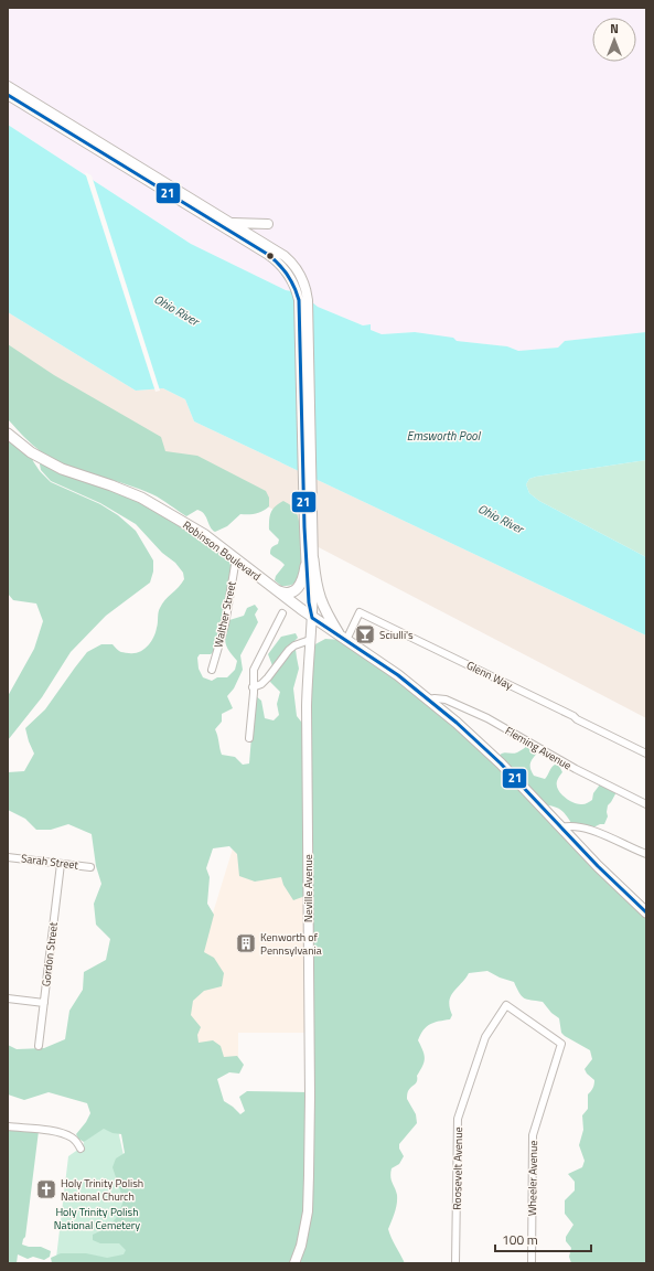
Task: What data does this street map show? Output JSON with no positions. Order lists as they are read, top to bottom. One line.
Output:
{"streets":{"main road":["Robinson Boulevard","Neville Avenue"],"street":["Walther Street","Glenn Way","Fleming Avenue","Sarah Street","Gordon Street","Roosevelt Avenue","Wheeler Avenue"]},"crossings":[["Robinson Boulevard","Walther Street"],["Robinson Boulevard","Glenn Way"],["Robinson Boulevard","Fleming Avenue"],["Robinson Boulevard","Neville Avenue"],["Sarah Street","Gordon Street"],["Roosevelt Avenue","Wheeler Avenue"]],"water":["Ohio River","Emsworth Pool"],"parks":["Holy Trinity Polish National Cemetery"],"places":{"bar":["Sciulli's"],"building":["Kenworth of Pennsylvania"],"church":["Holy Trinity Polish National Church"]},"lines":["transit line 21"],"scale_bar":"100 m","north":"top"}
